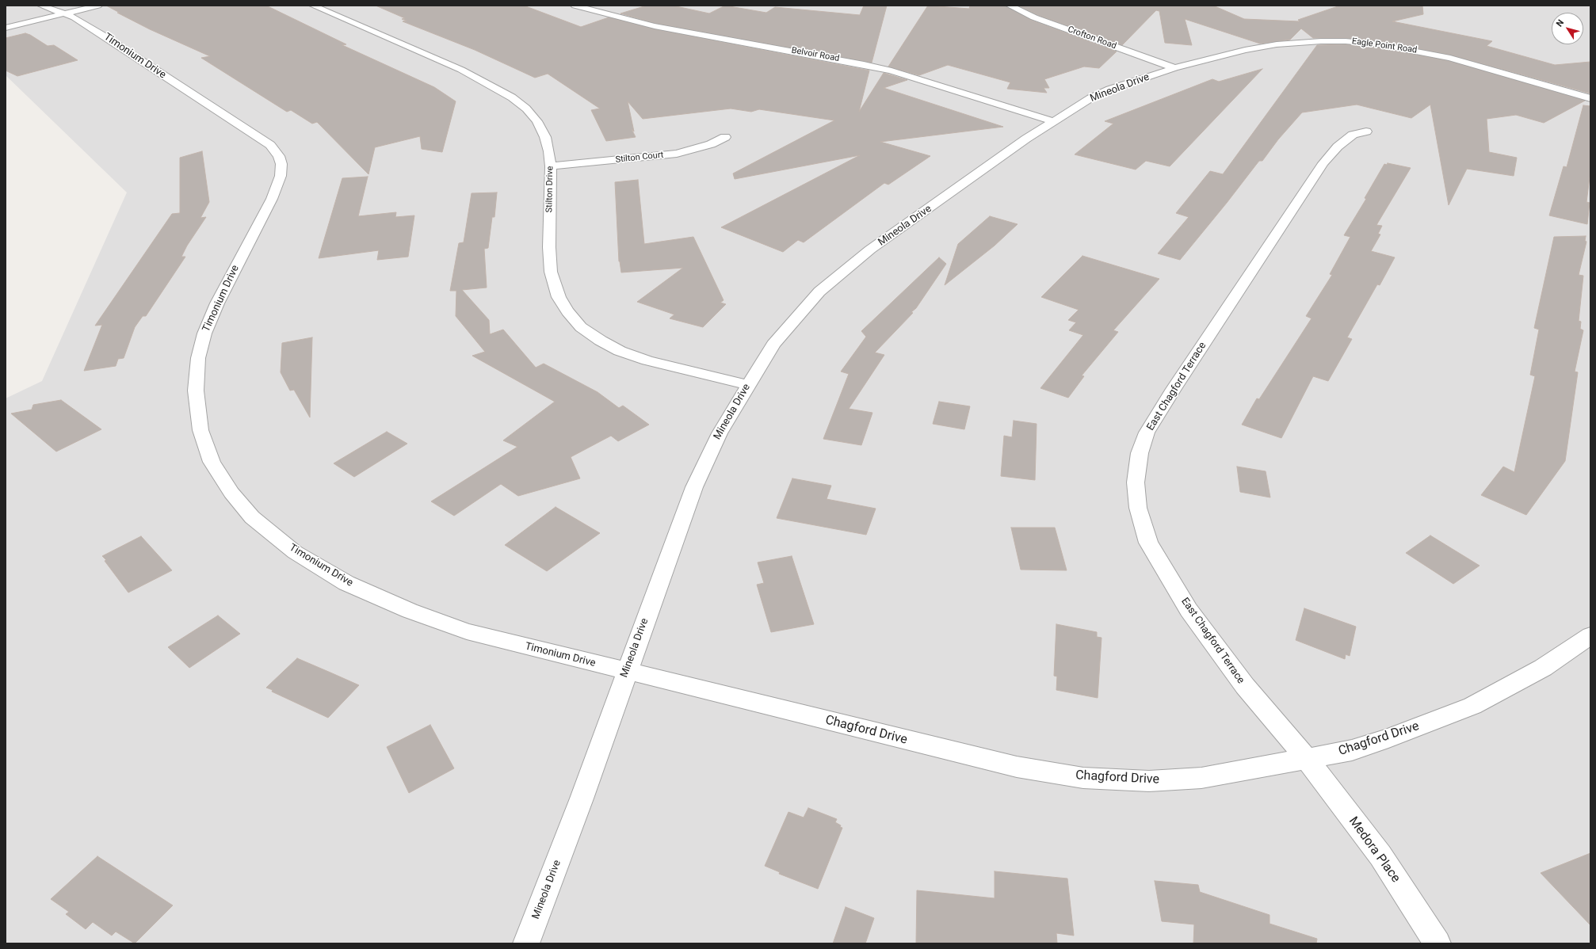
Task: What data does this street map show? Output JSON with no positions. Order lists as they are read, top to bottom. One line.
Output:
{"streets":{"street":["Crofton Road","Eagle Point Road","Belvoir Road","Timonium Drive","Mineola Drive","Stilton Court","Stilton Drive","East Chagford Terrace","Chagford Drive","Medora Place"]},"crossings":[["Crofton Road","Eagle Point Road"],["Crofton Road","Mineola Drive"],["Eagle Point Road","Mineola Drive"],["Belvoir Road","Mineola Drive"],["Timonium Drive","Mineola Drive"],["Timonium Drive","Chagford Drive"],["Mineola Drive","Stilton Drive"],["Mineola Drive","Chagford Drive"],["Stilton Court","Stilton Drive"],["East Chagford Terrace","Chagford Drive"],["East Chagford Terrace","Medora Place"],["Chagford Drive","Medora Place"]],"north":"top left"}
